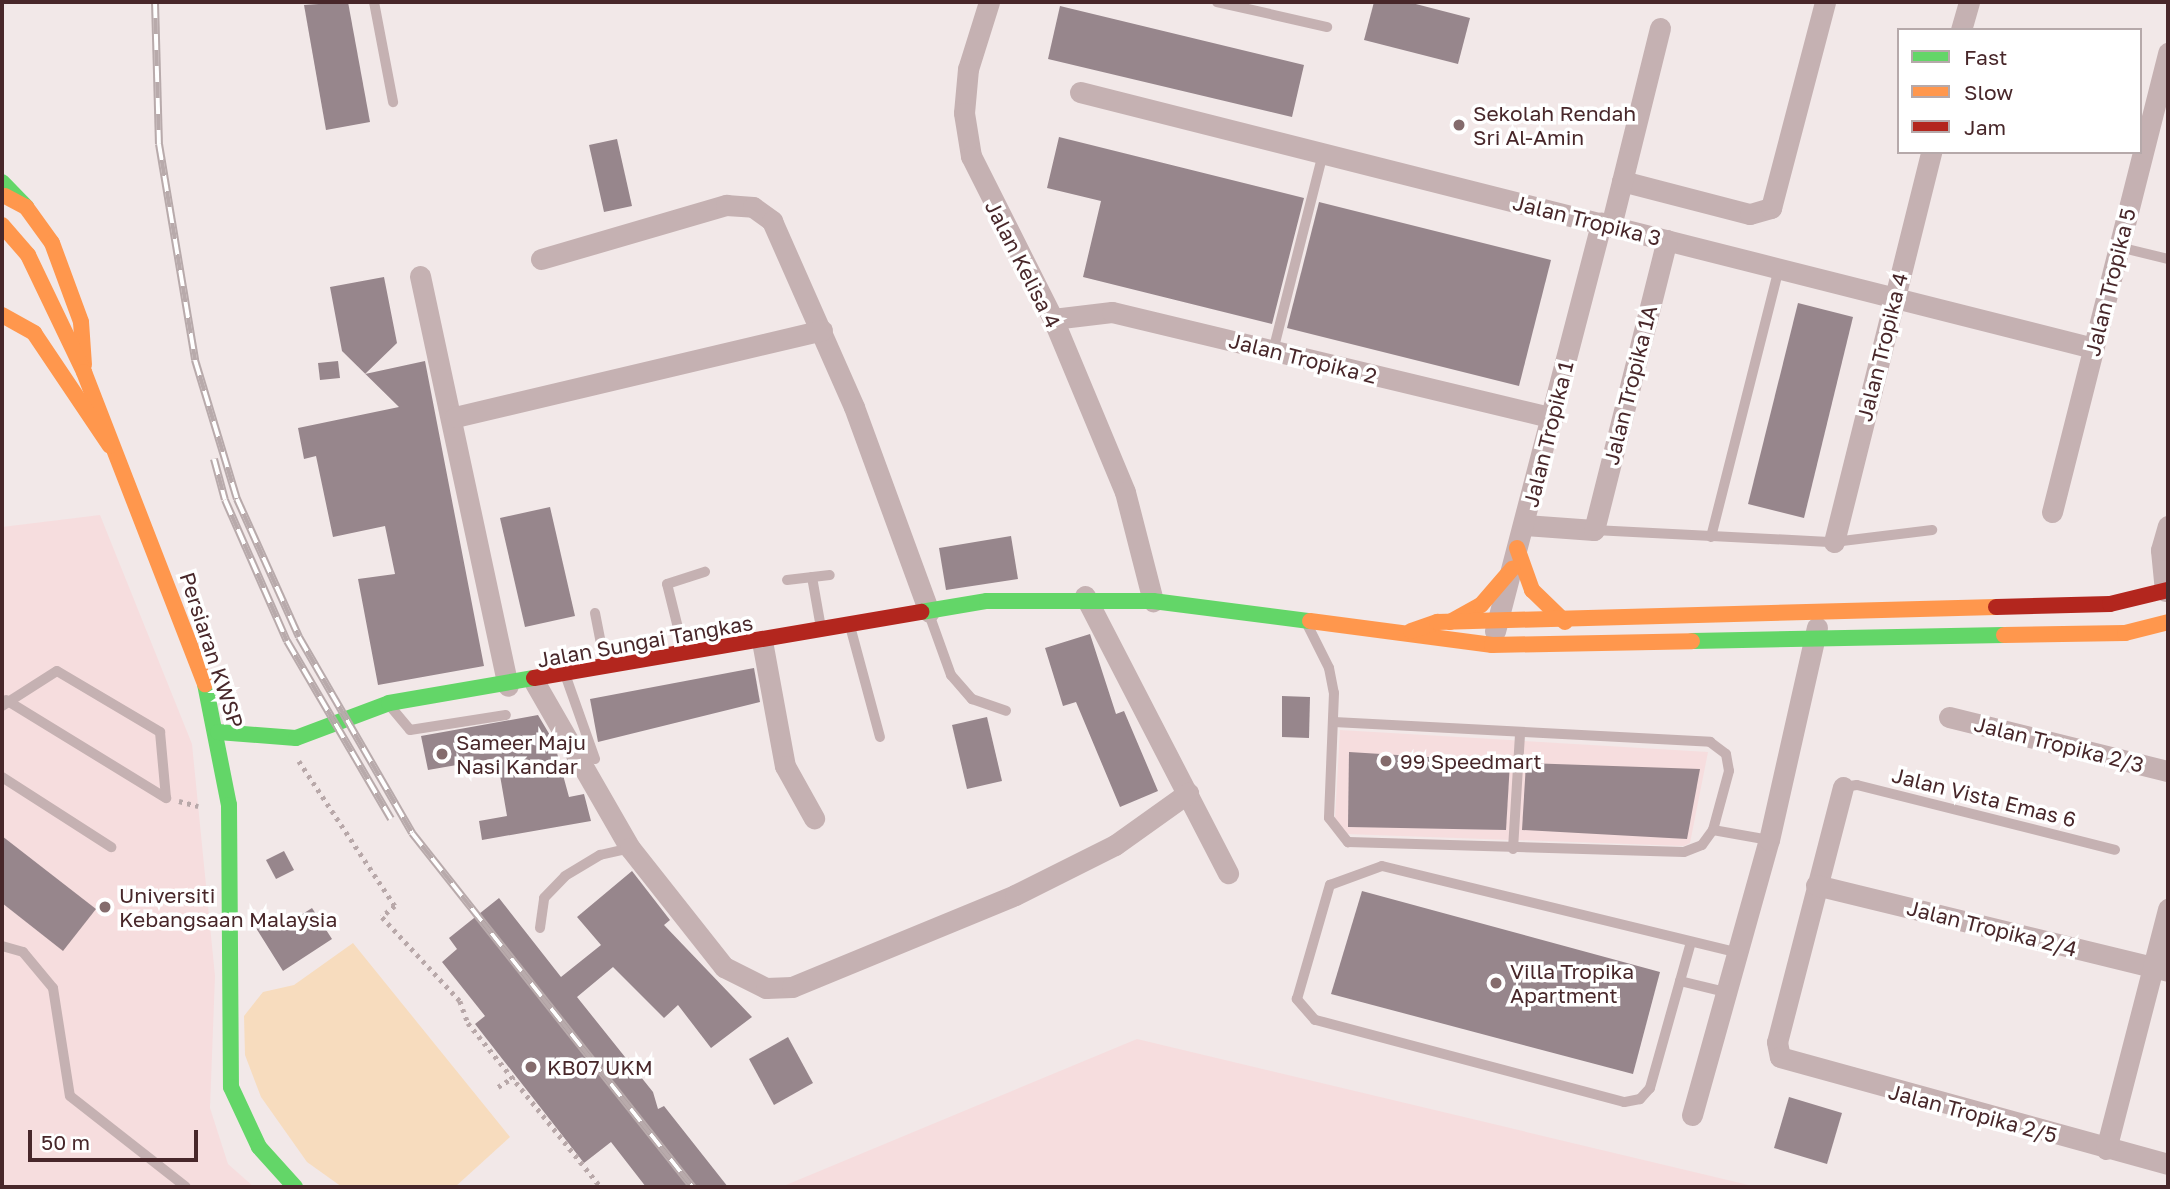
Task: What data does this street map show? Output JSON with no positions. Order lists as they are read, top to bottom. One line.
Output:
{"streets":{"street":["Jalan Tropika 3","Jalan Kelisa 4","Jalan Tropika 5","Jalan Tropika 4","Jalan Tropika 2","Jalan Tropika 1A","Jalan Tropika 1","Jalan Sungai Tangkas","Persiaran KWSP","Jalan Tropika 2/3","Jalan Tropika 2/4","Jalan Tropika 2/5"],"lane":["Jalan Vista Emas 6"]},"crossings":[["Jalan Tropika 3","Jalan Tropika 5"],["Jalan Tropika 3","Jalan Tropika 4"],["Jalan Tropika 3","Jalan Tropika 1A"],["Jalan Tropika 3","Jalan Tropika 1"],["Jalan Kelisa 4","Jalan Tropika 2"],["Jalan Kelisa 4","Jalan Sungai Tangkas"],["Jalan Tropika 2","Jalan Tropika 1"],["Jalan Sungai Tangkas","Persiaran KWSP"],["Jalan Tropika 2/4","Jalan Tropika 2/5"]],"places":["Sekolah Rendah Sri Al-Amin","Sameer Maju Nasi Kandar","99 Speedmart","Universiti Kebangsaan Malaysia","Villa Tropika Apartment","KB07 UKM"],"legend":["Fast","Slow","Jam"],"scale_bar":"50 m"}
